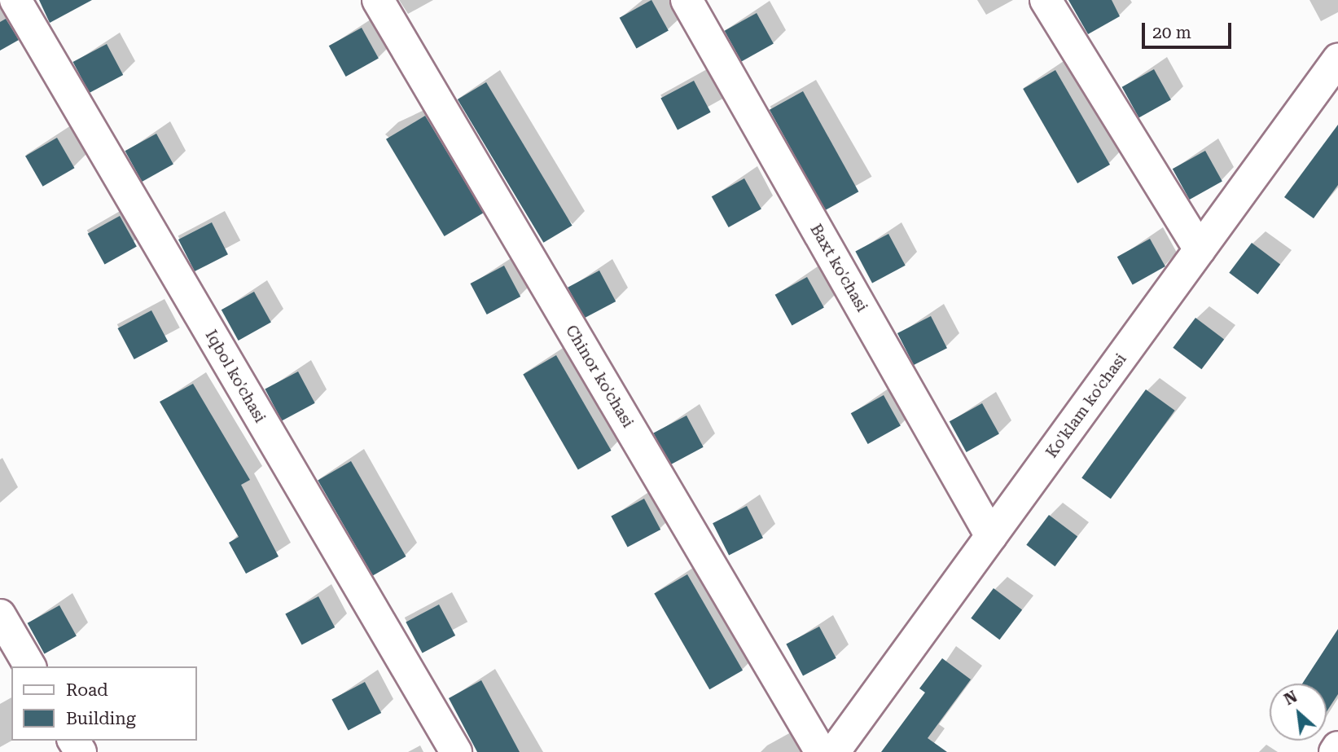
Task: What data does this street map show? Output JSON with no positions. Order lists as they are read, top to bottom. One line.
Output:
{"streets":{"street":["Baxt ko'chasi","Iqbol ko'chasi","Chinor ko'chasi","Ko'klam ko'chasi"]},"crossings":[["Baxt ko'chasi","Ko'klam ko'chasi"]],"legend":["Road","Building"],"scale_bar":"20 m","north":"top left"}
